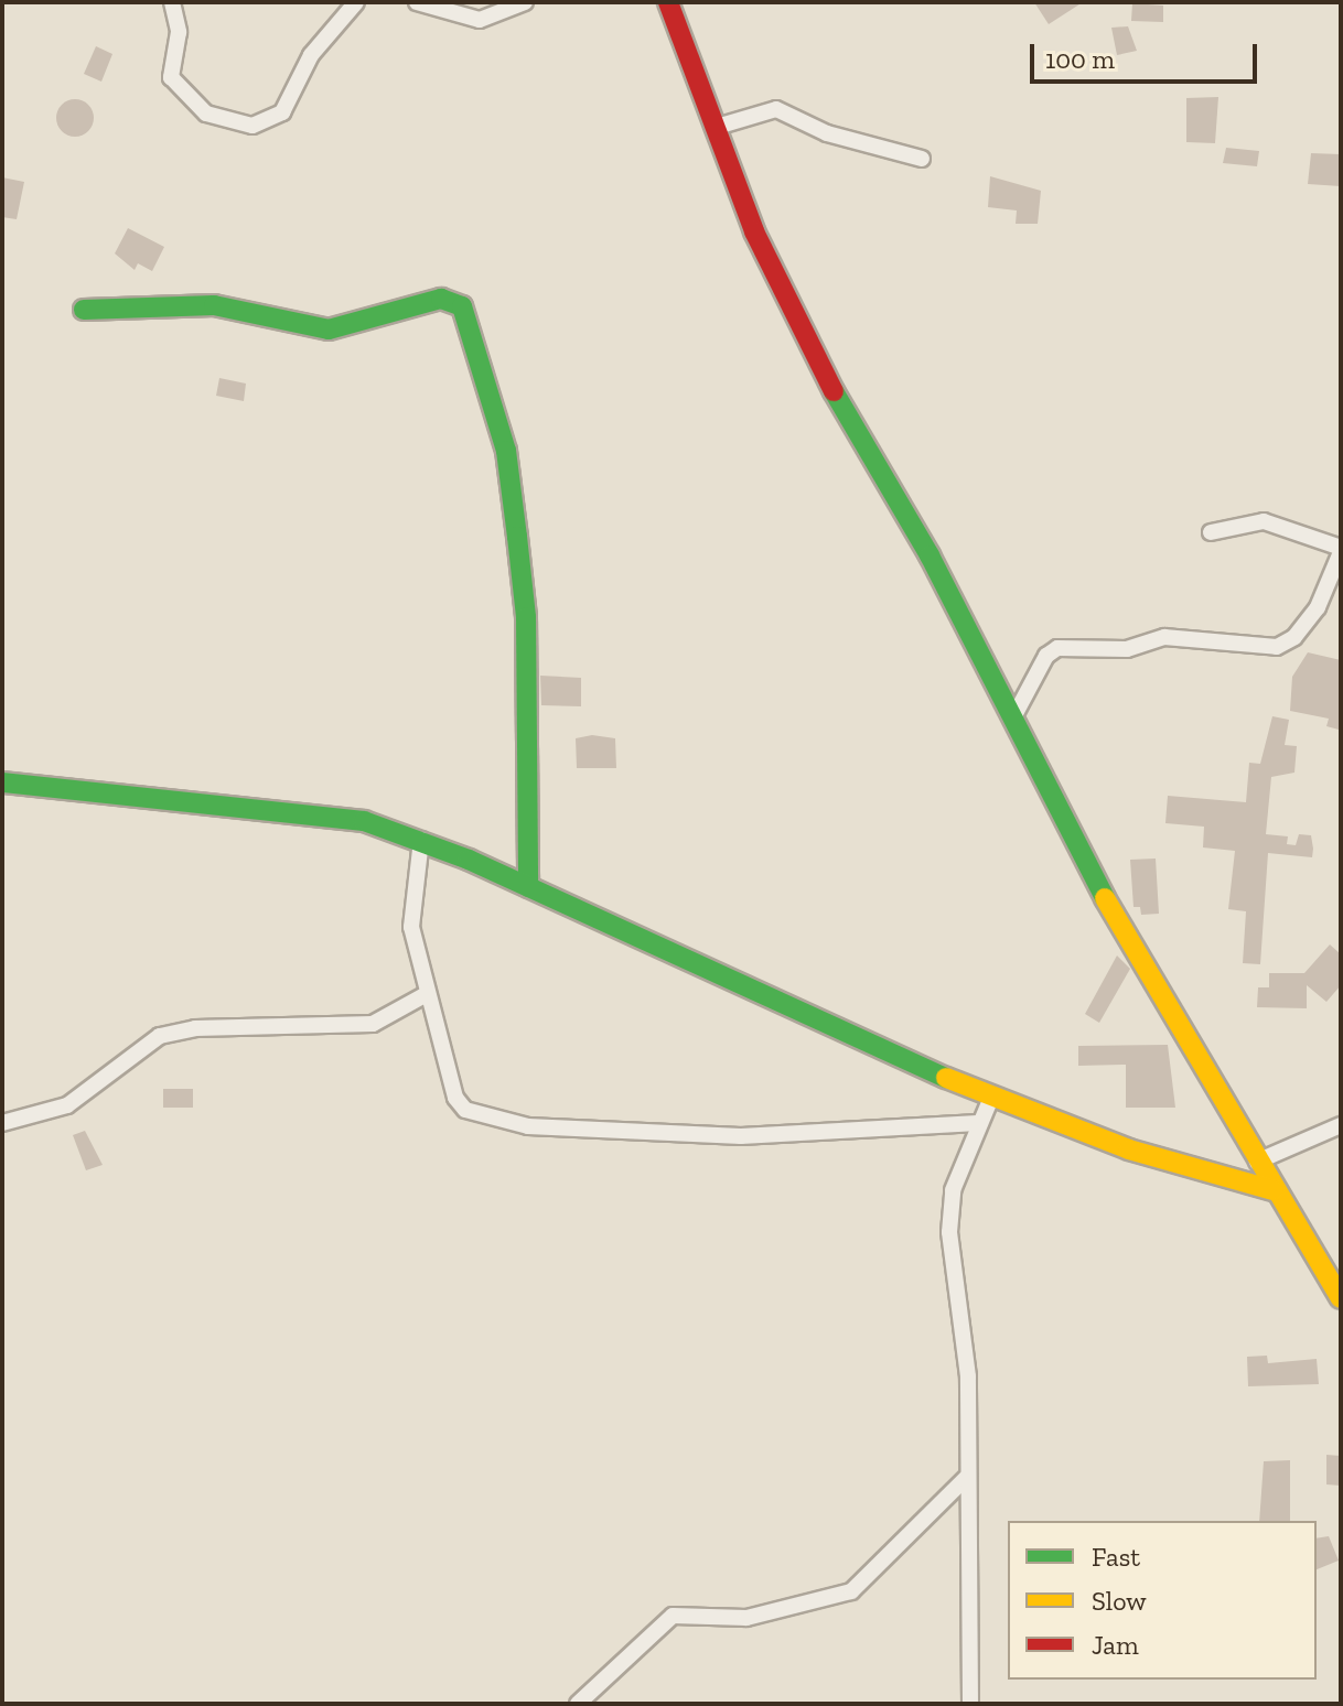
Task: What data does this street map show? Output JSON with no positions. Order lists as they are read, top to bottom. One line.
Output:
{"legend":["Fast","Slow","Jam"],"scale_bar":"100 m"}
